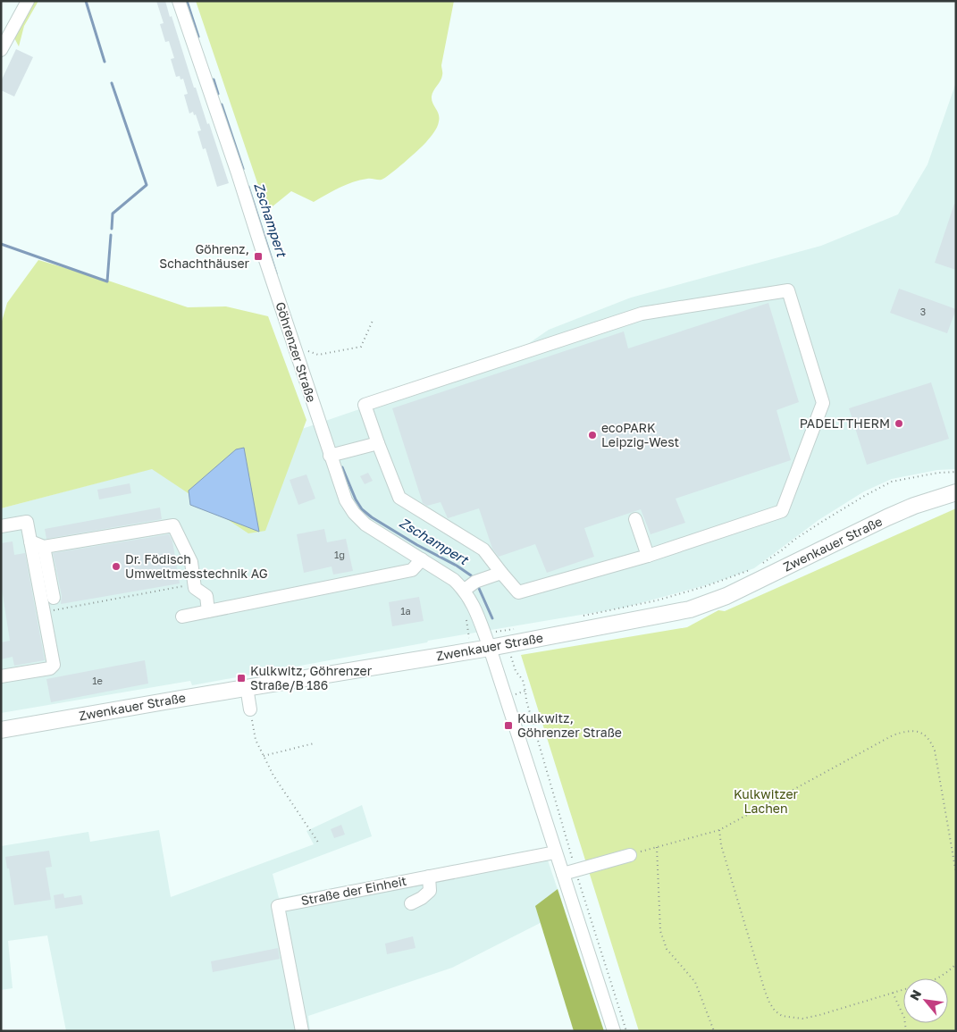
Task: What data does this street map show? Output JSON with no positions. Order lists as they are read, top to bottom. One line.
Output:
{"streets":{"main road":["Zwenkauer Straße"],"street":["Göhrenzer Straße","Straße der Einheit"]},"crossings":[["Göhrenzer Straße","Zwenkauer Straße"]],"water":["Zschampert"],"parks":["Kulkwitzer Lachen"],"places":{"transit":["Göhrenz, Schachthäuser","Kulkwitz, Göhrenzer Straße/B 186","Kulkwitz, Göhrenzer Straße"],"other":["PADELTTHERM","ecoPARK Leipzig-West","Dr. Födisch Umweltmesstechnik AG"]},"house_numbers":["3","1g","1a","1e"],"north":"top left"}
